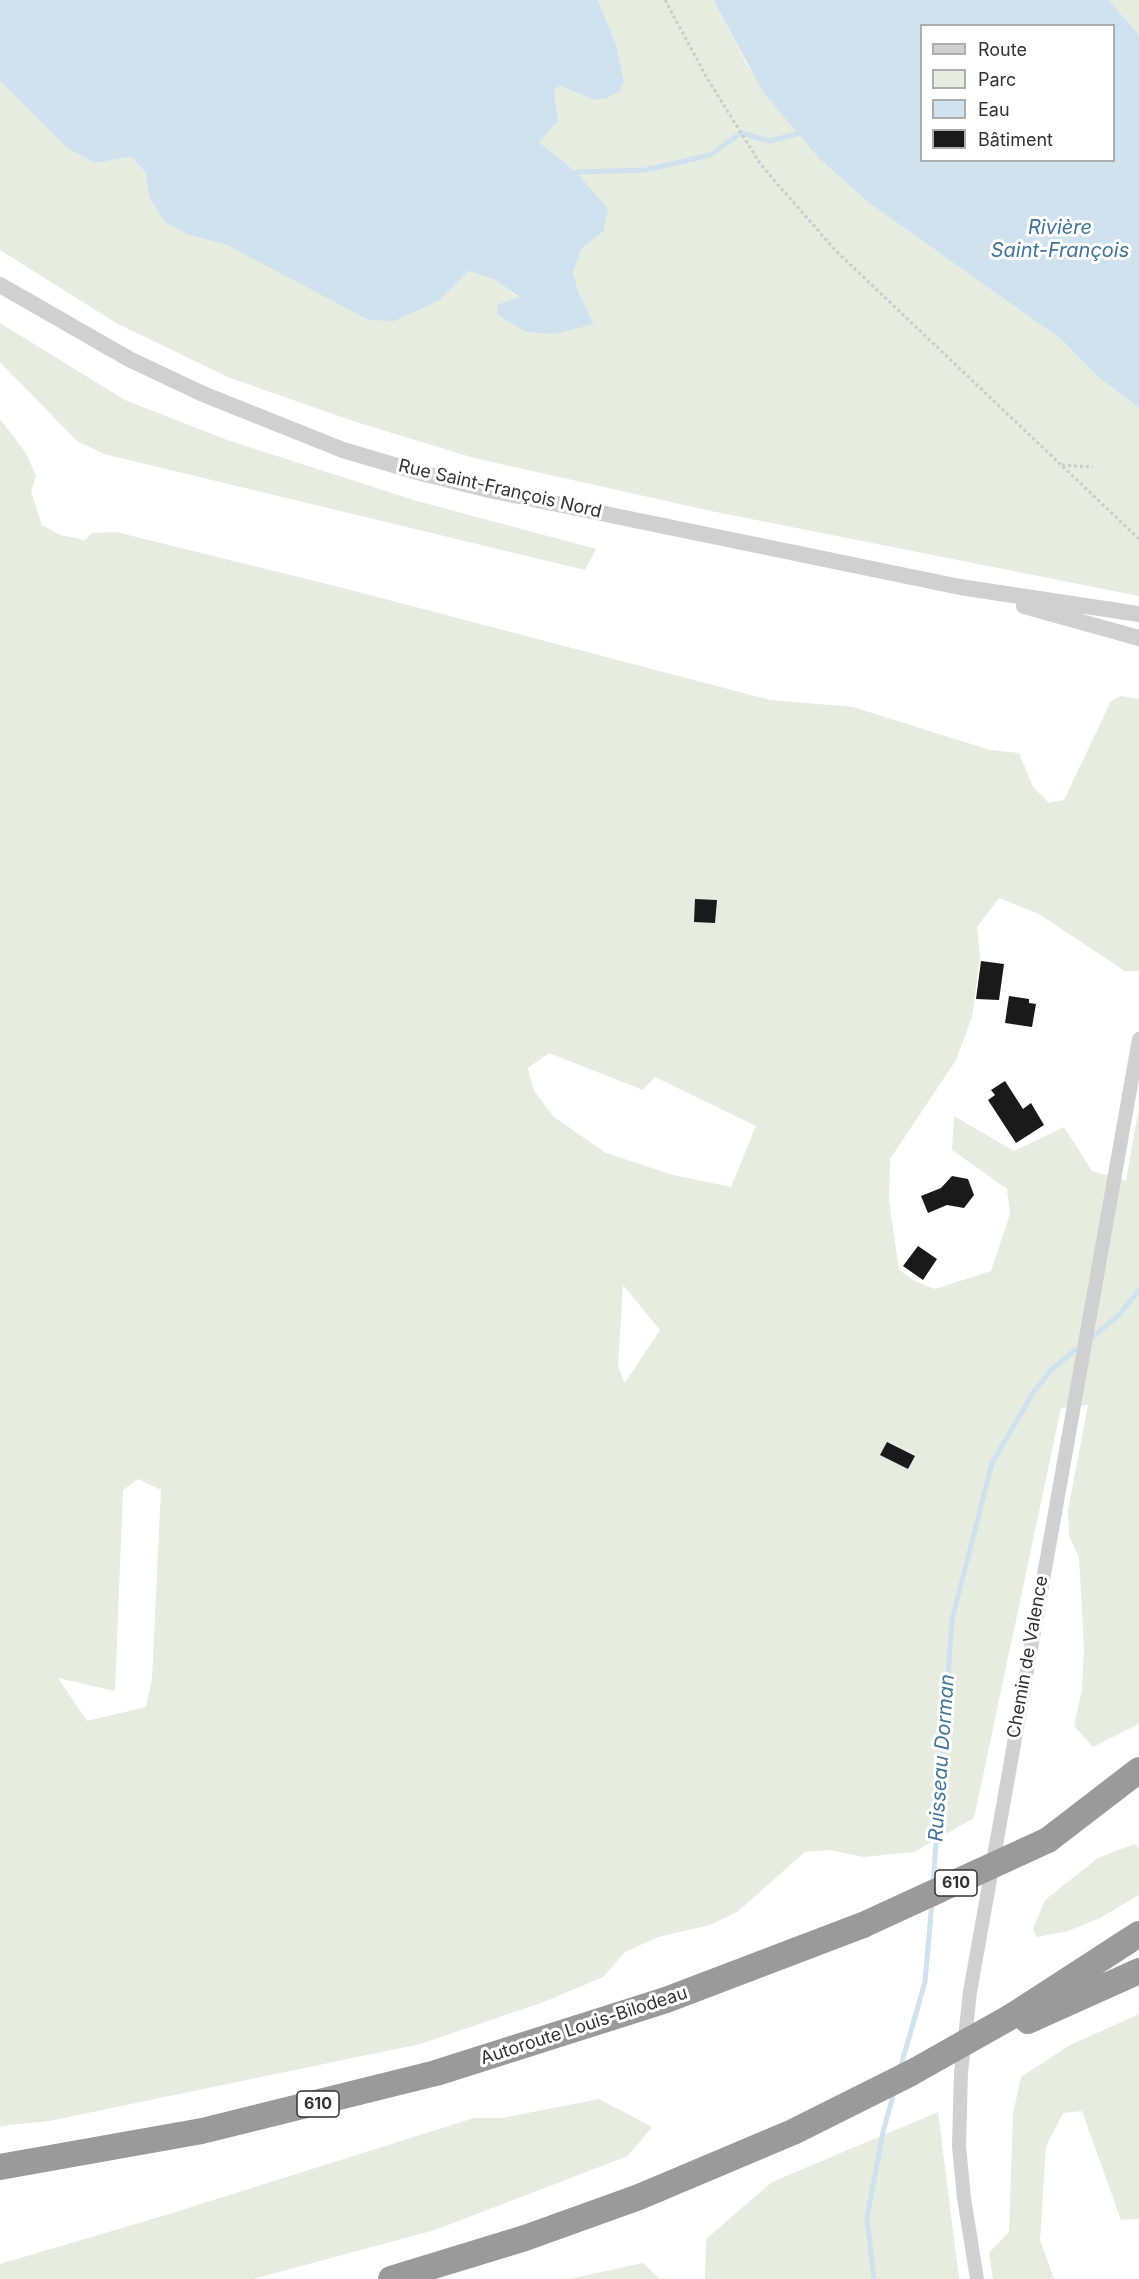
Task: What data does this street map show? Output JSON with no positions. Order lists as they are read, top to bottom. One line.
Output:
{"streets":{"highway":["610","Autoroute Louis-Bilodeau"],"street":["Rue Saint-François Nord","Chemin de Valence"]},"water":["Rivière Saint-François","Ruisseau Dorman"],"legend":["Route","Parc","Eau","Bâtiment"]}
